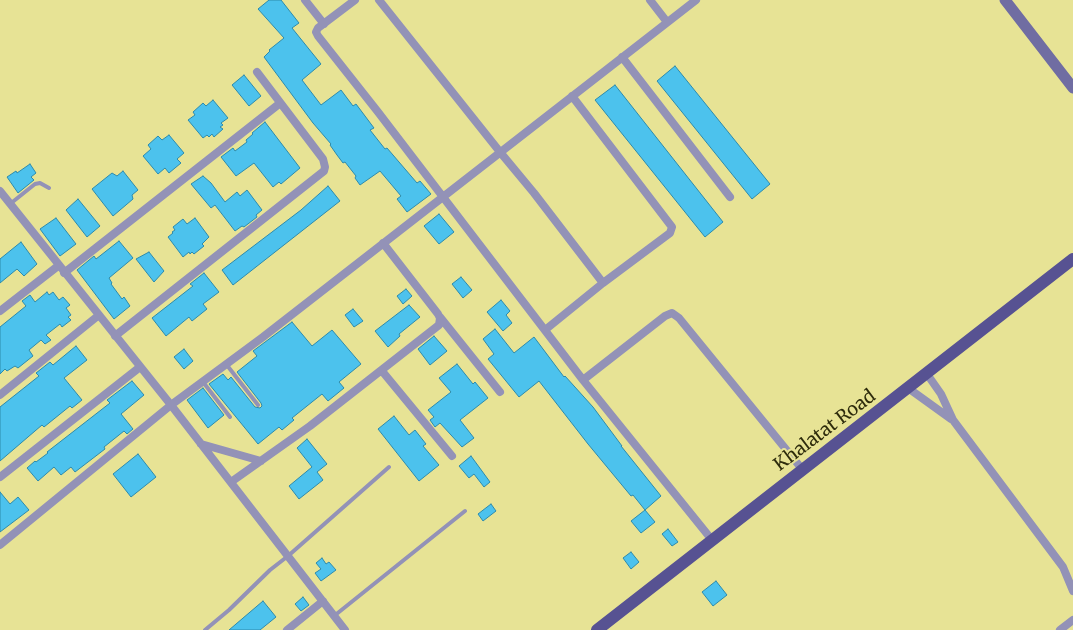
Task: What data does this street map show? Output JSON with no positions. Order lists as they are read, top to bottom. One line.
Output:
{"streets":{"main road":["Khalatat Road"]}}
